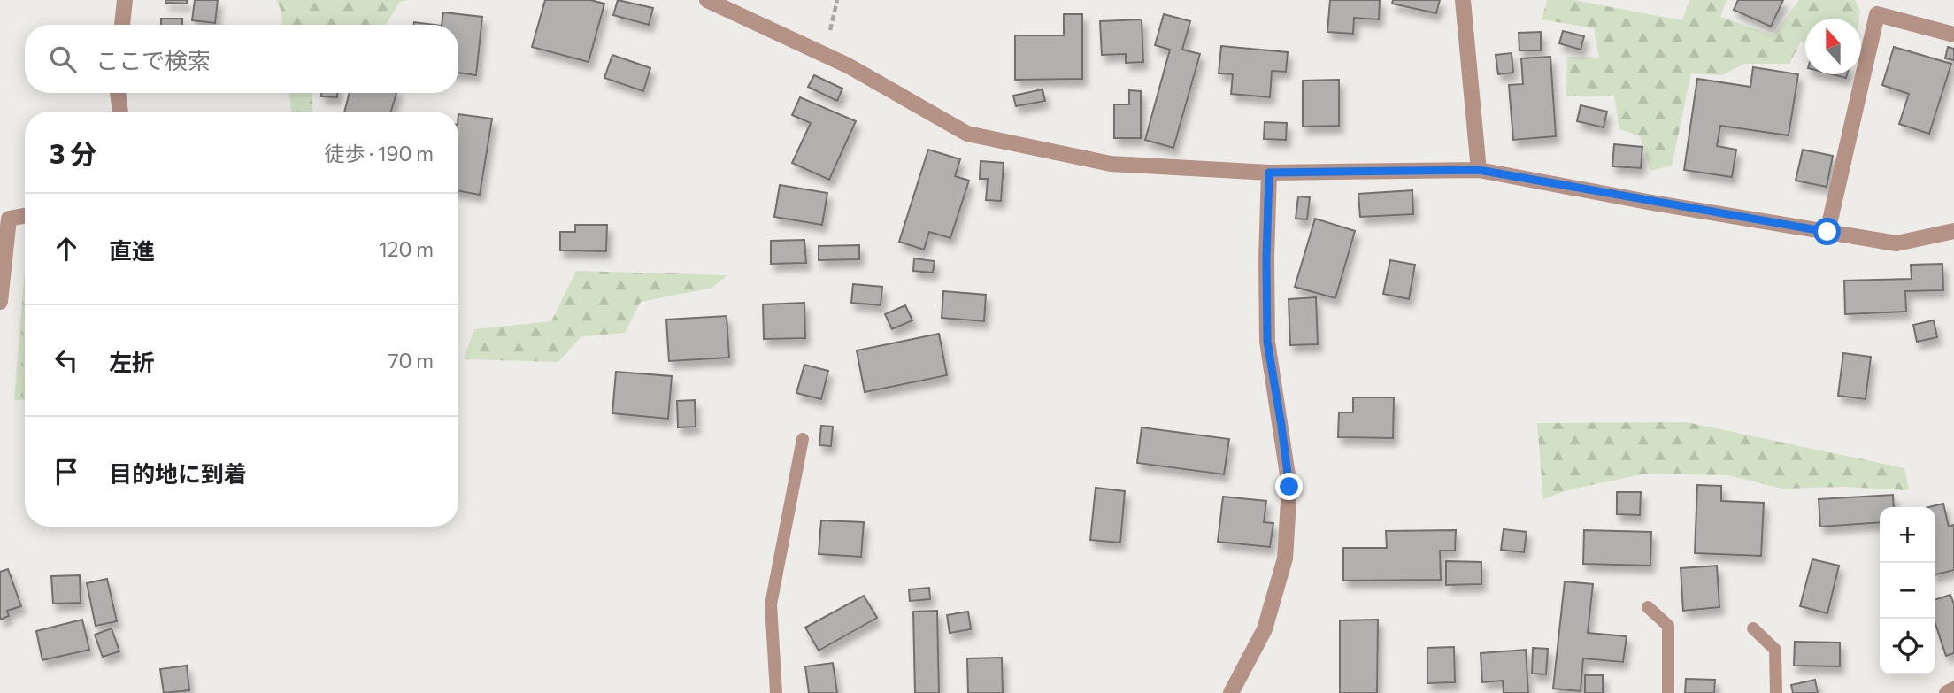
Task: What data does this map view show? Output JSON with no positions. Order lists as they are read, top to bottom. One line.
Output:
{"north":"top","page":{"search":"ここで検索","heading":["3 分","徒歩 · 190 m"],"list":[["直進","120 m"],["左折","70 m"],"目的地に到着"],"map_buttons":["+","−"]}}
